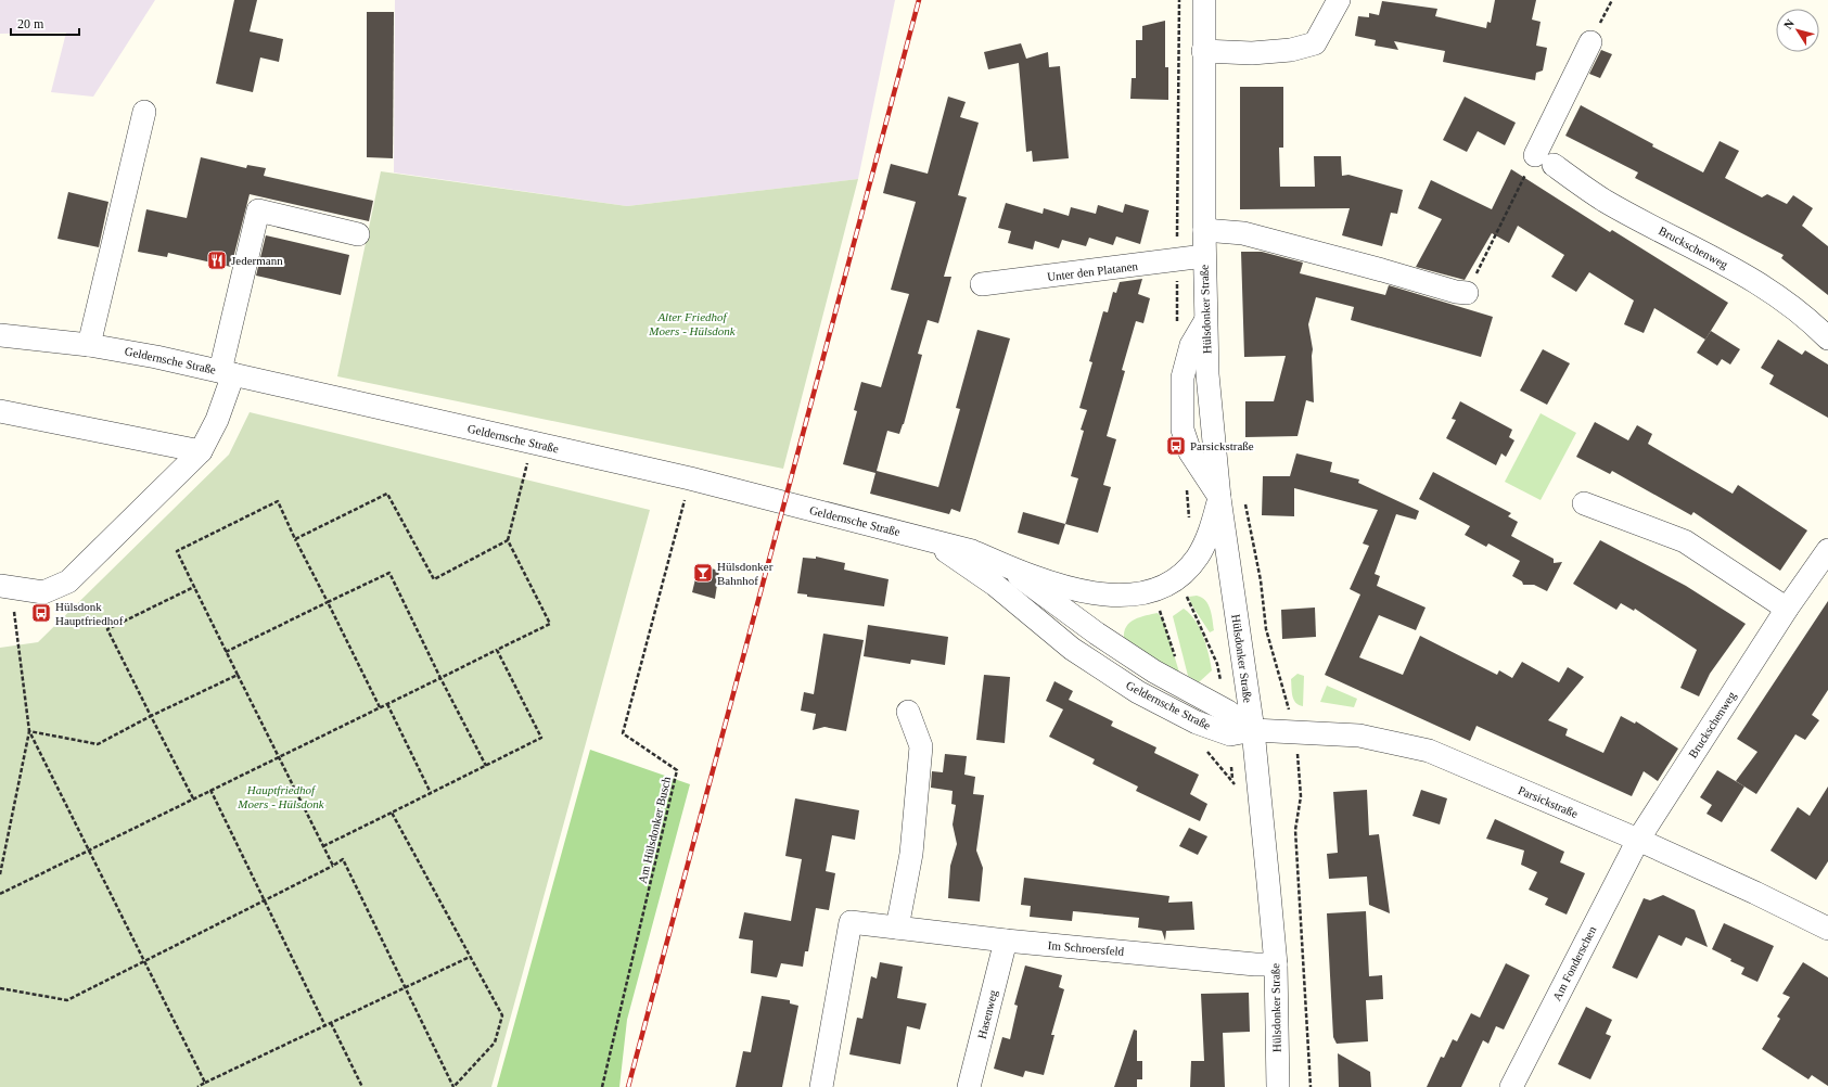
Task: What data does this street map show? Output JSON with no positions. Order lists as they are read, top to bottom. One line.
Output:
{"streets":{"street":["Bruckschenweg","Unter den Platanen","Hülsdonker Straße","Geldernsche Straße","Parsickstraße","Im Schroersfeld","Am Fonderschen","Hasenweg"],"path":["Am Hülsdonker Busch"]},"crossings":[["Bruckschenweg","Parsickstraße"],["Bruckschenweg","Am Fonderschen"],["Unter den Platanen","Hülsdonker Straße"],["Hülsdonker Straße","Geldernsche Straße"],["Hülsdonker Straße","Parsickstraße"],["Hülsdonker Straße","Im Schroersfeld"],["Geldernsche Straße","Parsickstraße"],["Geldernsche Straße","Am Hülsdonker Busch"],["Parsickstraße","Am Fonderschen"],["Im Schroersfeld","Hasenweg"]],"parks":["Alter Friedhof Moers - Hülsdonk","Hauptfriedhof Moers - Hülsdonk"],"places":{"restaurant":["Jedermann"],"bus stop":["Parsickstraße","Hülsdonk Hauptfriedhof"],"bar":["Hülsdonker Bahnhof"]},"scale_bar":"20 m","north":"top left"}
